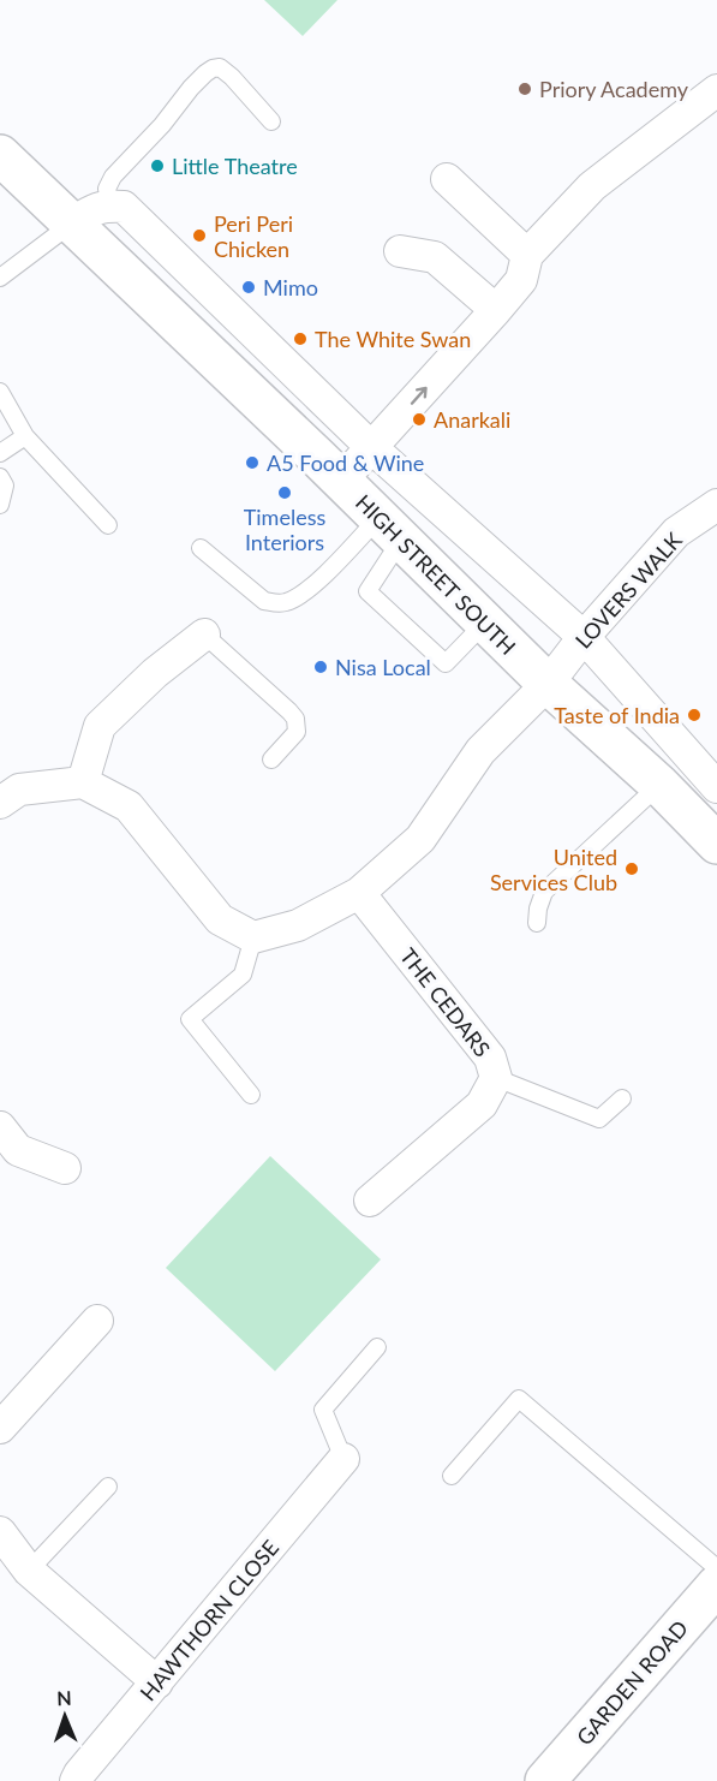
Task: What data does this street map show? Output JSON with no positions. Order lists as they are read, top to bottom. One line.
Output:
{"streets":{"main road":["HIGH STREET SOUTH","GARDEN ROAD"],"street":["LOVERS WALK","THE CEDARS","HAWTHORN CLOSE"]},"crossings":[["HIGH STREET SOUTH","LOVERS WALK"],["LOVERS WALK","THE CEDARS"]],"places":["Priory Academy","Little Theatre","Peri Peri Chicken","Mimo","The White Swan","Anarkali","A5 Food & Wine","Timeless Interiors","Nisa Local","Taste of India","United Services Club"],"north":"top"}
